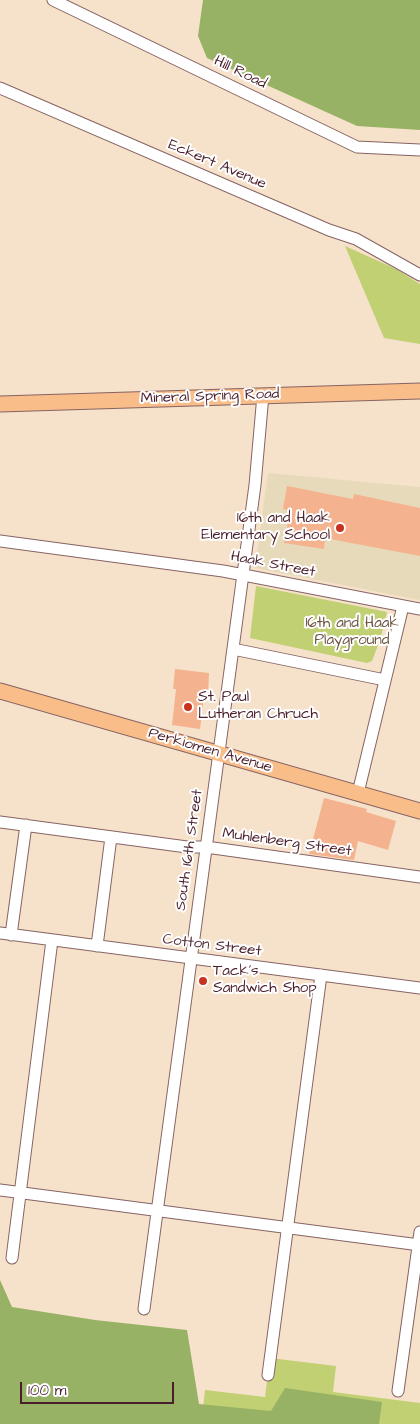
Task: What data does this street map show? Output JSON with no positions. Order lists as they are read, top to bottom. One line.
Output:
{"streets":{"main road":["Mineral Spring Road","Perkiomen Avenue"],"street":["Hill Road","Eckert Avenue","Haak Street","Muhlenberg Street","South 16th Street","Cotton Street"]},"crossings":[["Mineral Spring Road","South 16th Street"],["Haak Street","South 16th Street"],["Perkiomen Avenue","South 16th Street"],["Muhlenberg Street","South 16th Street"],["South 16th Street","Cotton Street"]],"parks":["16th and Haak Playground"],"places":["16th and Haak Elementary School","St. Paul Lutheran Chruch","Tack's Sandwich Shop"],"scale_bar":"100 m"}
